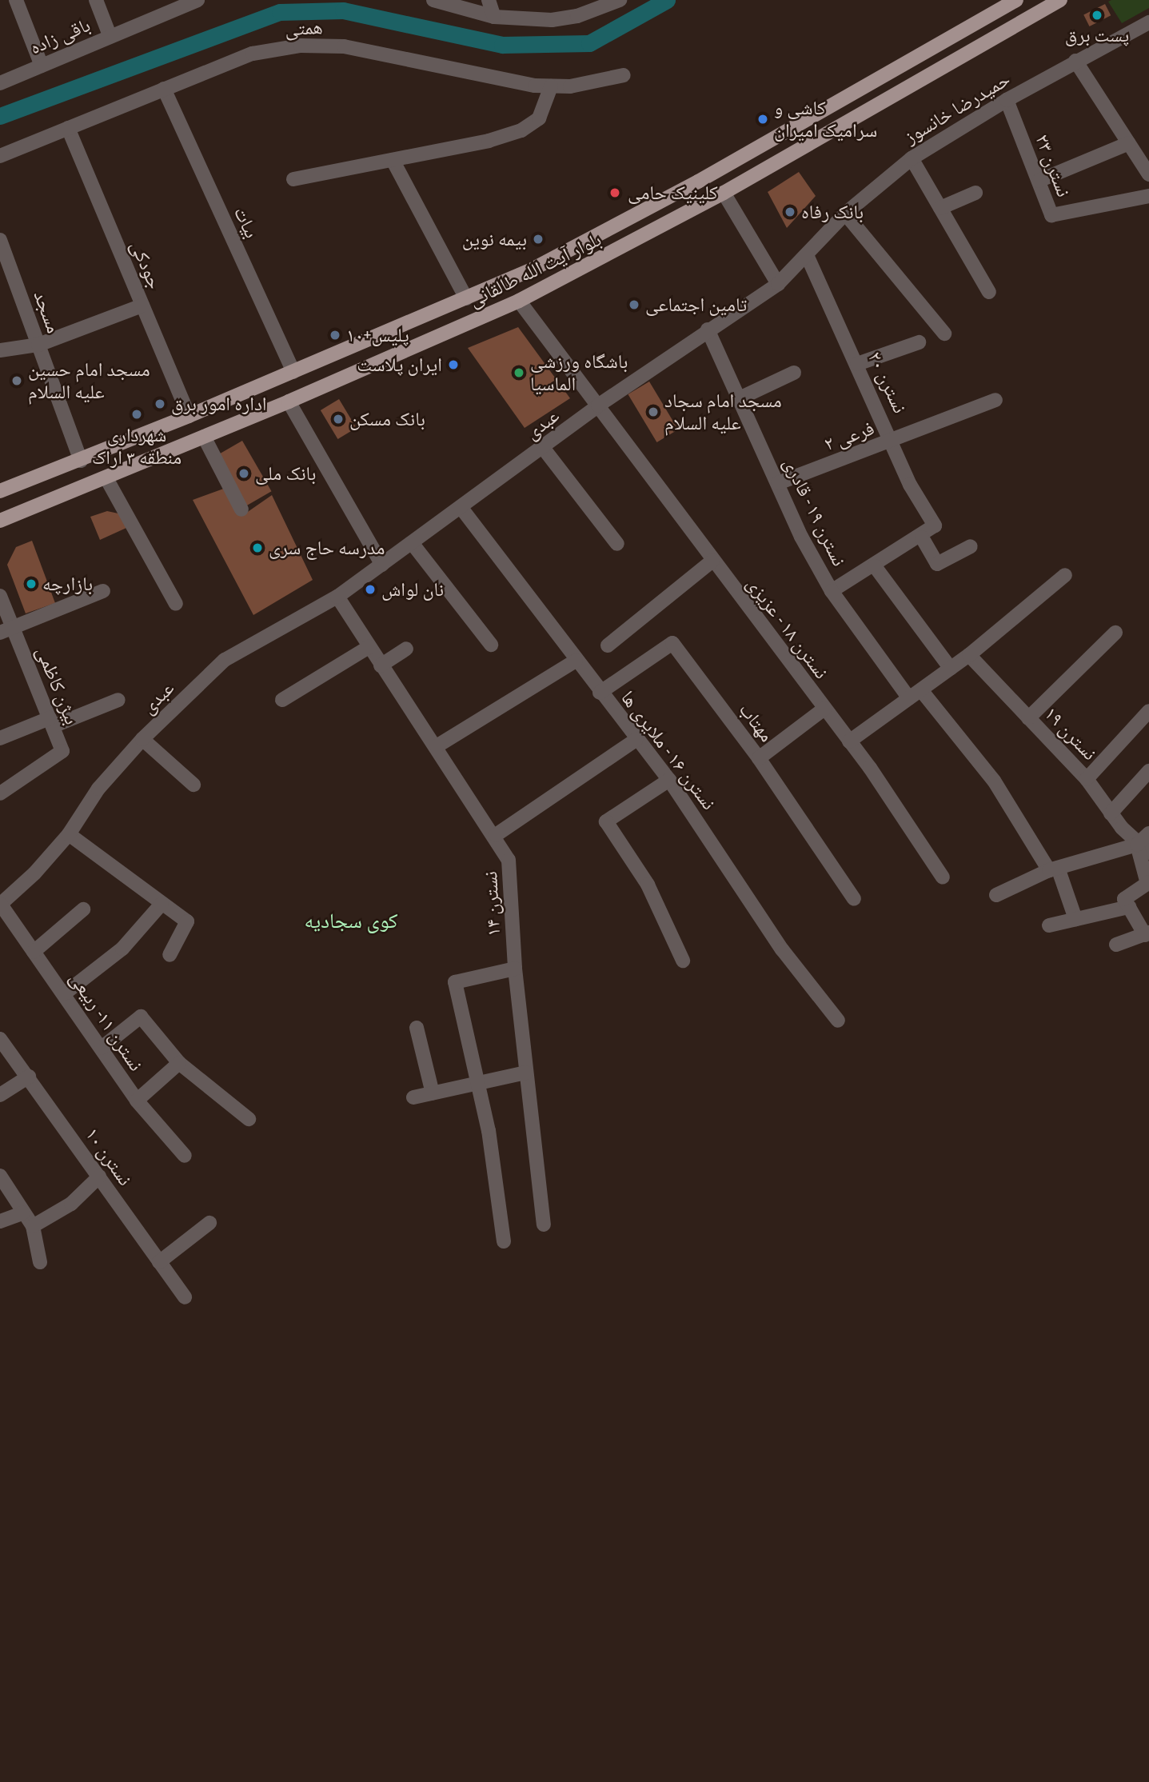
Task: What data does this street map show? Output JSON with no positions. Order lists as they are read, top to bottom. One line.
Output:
{"streets":{"main road":["بلوار آیت الله طالقانی"],"street":["همتی","باقی زاده","حمیدرضا خانسوز","نسترن ۲۳","بیات","جودکی","مسجد","نسترن ۲۰","عبدی","فرعی ۲","نسترن ۱۹ - قادری","نسترن ۱۸ - عزیزی","بیژن کاظمی","مهتاب","نسترن ۱۹","نسترن ۱۶ - ملایری ها","نسترن ۱۴","نسترن ۱۱- ربیعی","نسترن ۱۰"]},"crossings":[["همتی","بیات"],["همتی","جودکی"],["حمیدرضا خانسوز","نسترن ۲۳"],["حمیدرضا خانسوز","نسترن ۲۰"],["حمیدرضا خانسوز","عبدی"],["بیات","بلوار آیت الله طالقانی"],["جودکی","بلوار آیت الله طالقانی"],["بلوار آیت الله طالقانی","مسجد"],["بلوار آیت الله طالقانی","نسترن ۱۸ - عزیزی"],["نسترن ۲۰","عبدی"],["نسترن ۲۰","فرعی ۲"],["عبدی","نسترن ۱۹ - قادری"],["عبدی","نسترن ۱۸ - عزیزی"],["عبدی","نسترن ۱۶ - ملایری ها"],["عبدی","نسترن ۱۴"],["عبدی","نسترن ۱۱- ربیعی"],["فرعی ۲","نسترن ۱۹ - قادری"],["مهتاب","نسترن ۱۶ - ملایری ها"]],"districts":["کوی سجادیه"],"places":["پست برق","کاشی و سرامیک امیران","کلینیک حامی","بانک رفاه","بیمه نوین","تامین اجتماعی","پلیس+۱۰","ایران پلاست","باشگاه ورزشی الماسیا","مسجد امام حسین علیه السلام","اداره امور برق","مسجد امام سجاد علیه السلام","شهرداری منطقه ۳ اراک","بانک مسکن","بانک ملی","مدرسه حاج سری","بازارچه","نان لواش"]}
